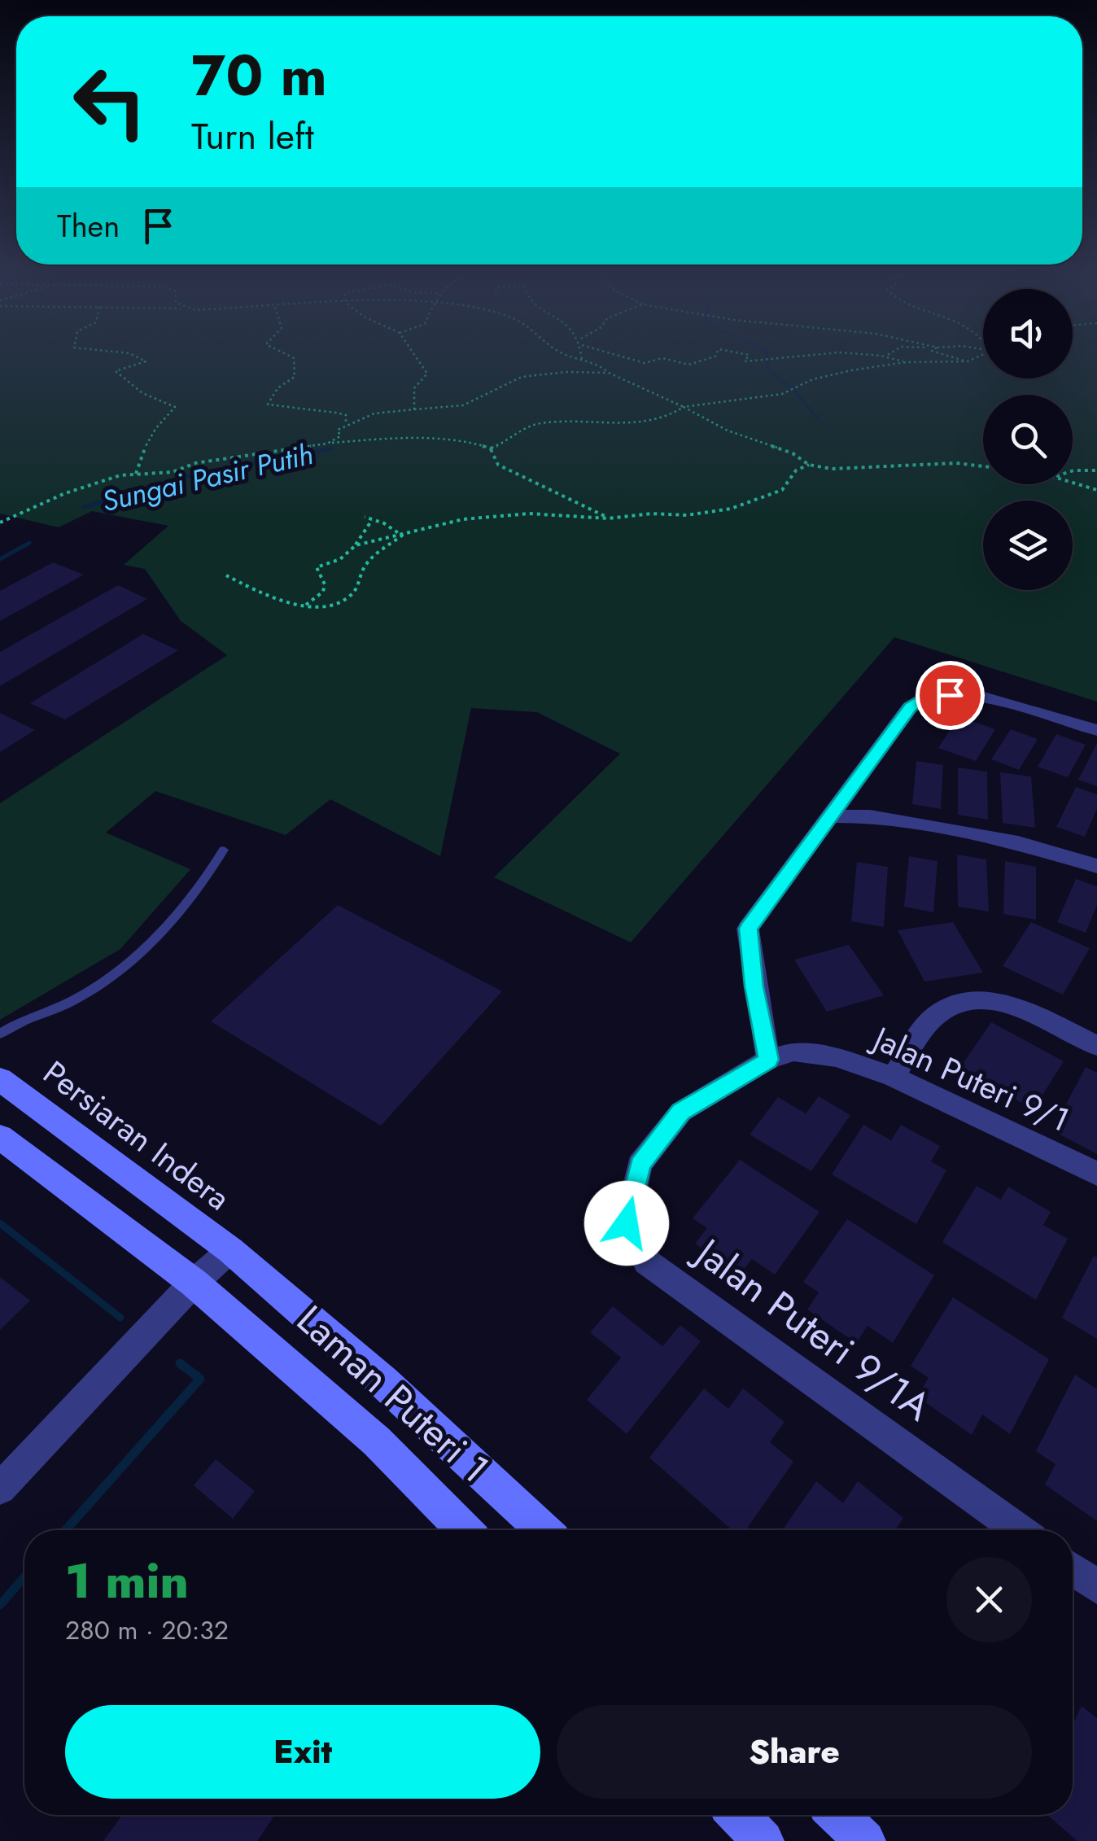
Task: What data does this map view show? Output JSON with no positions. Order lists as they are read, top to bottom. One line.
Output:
{"streets":{"main road":["Persiaran Indera","Laman Puteri 1"],"street":["Jalan Puteri 9/1","Jalan Puteri 9/1A"]},"crossings":[["Jalan Puteri 9/1","Jalan Puteri 9/1A"],["Persiaran Indera","Laman Puteri 1"]],"water":["Sungai Pasir Putih"],"page":{"turn":["70 m","Turn left"],"then":"Then","heading":["1 min","280 m · 20:32"],"buttons":["Exit","Share"]}}
